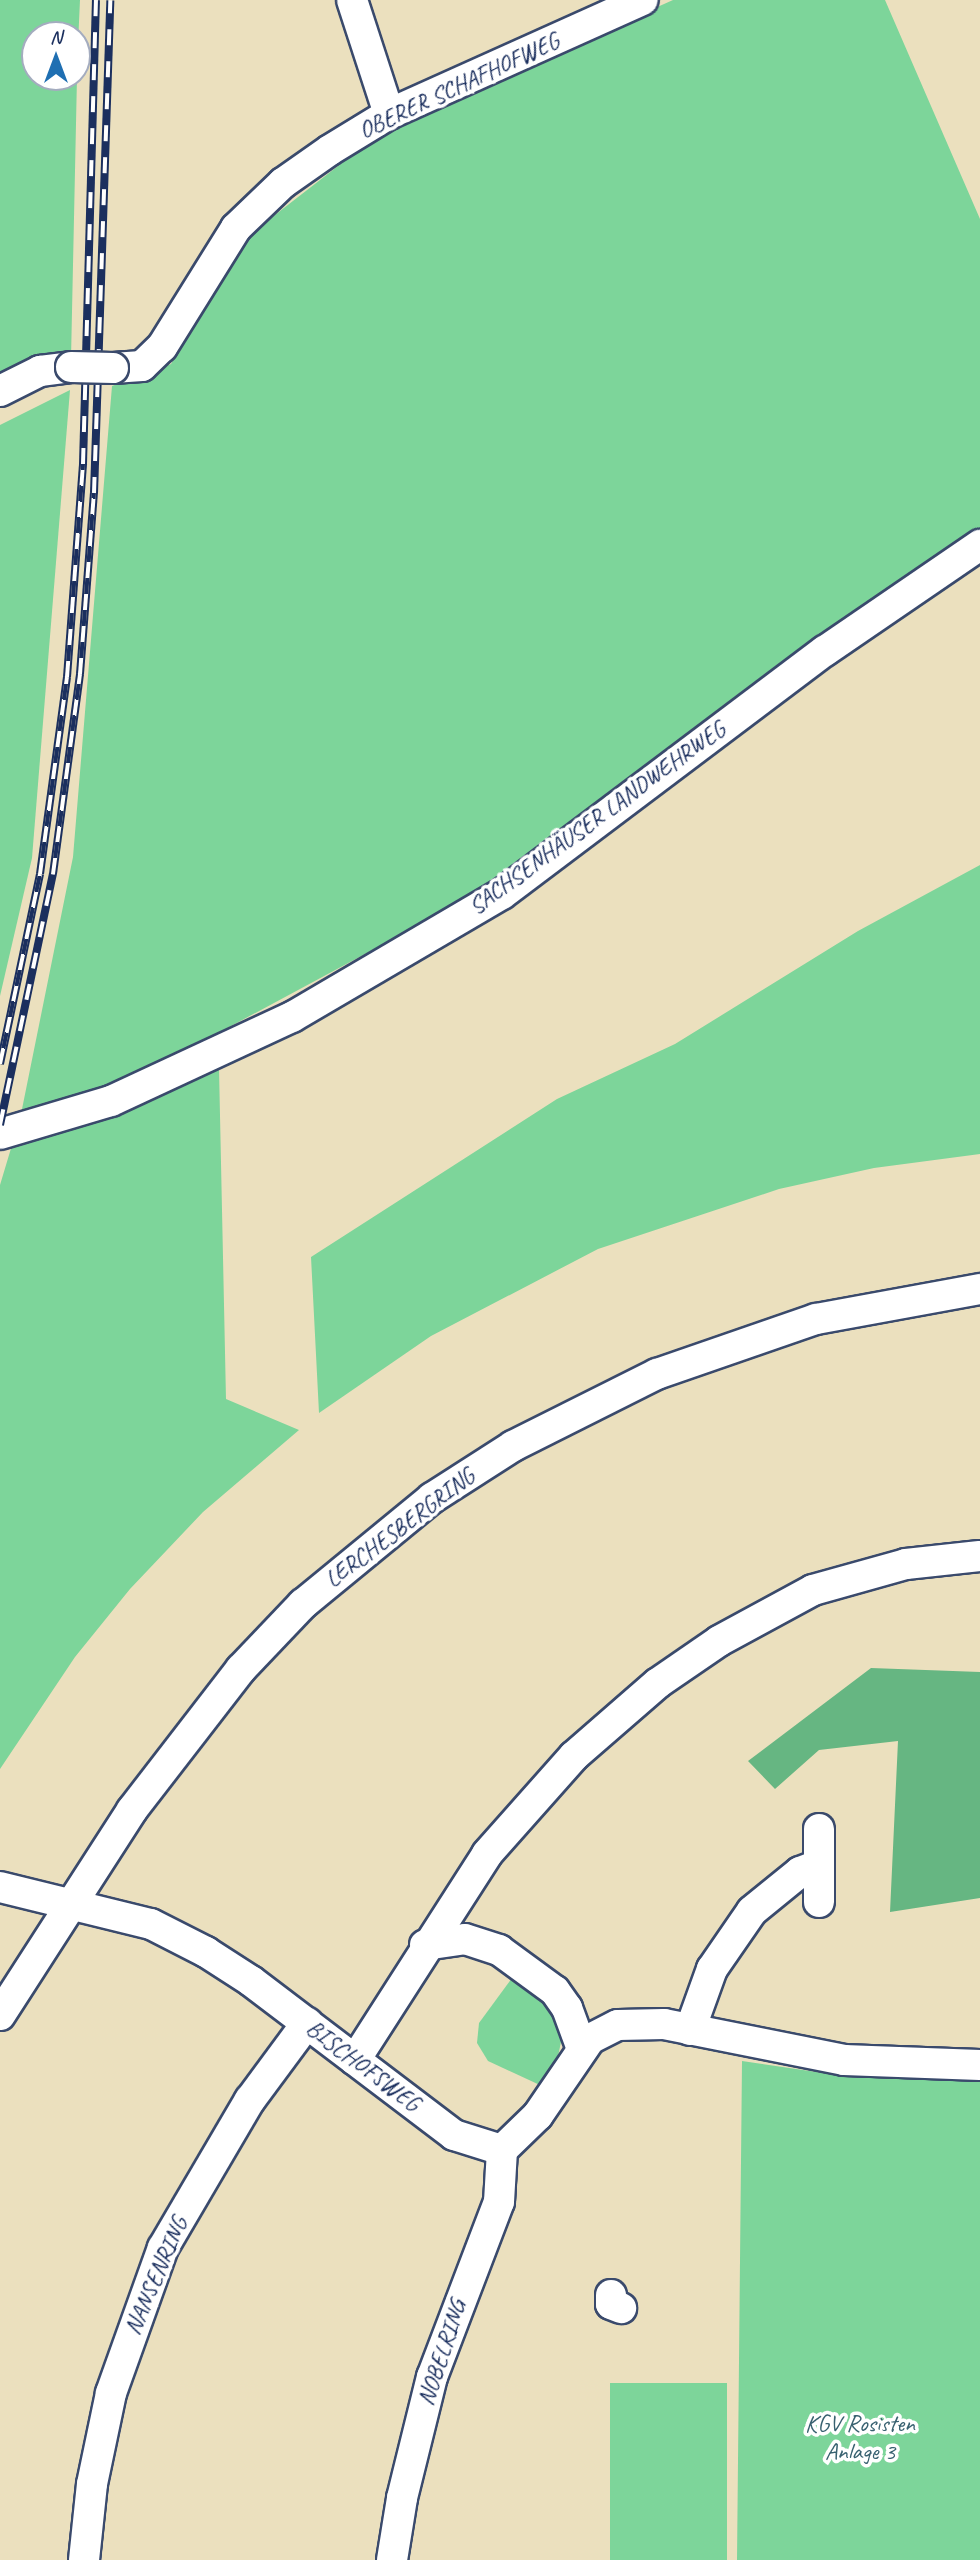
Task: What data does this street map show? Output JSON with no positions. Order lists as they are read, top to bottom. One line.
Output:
{"streets":{"street":["OBERER SCHAFHOFWEG","SACHSENHÄUSER LANDWEHRWEG","LERCHESBERGRING","BISCHOFSWEG","NANSENRING","NOBELRING"]},"crossings":[["LERCHESBERGRING","BISCHOFSWEG"],["BISCHOFSWEG","NANSENRING"],["BISCHOFSWEG","NOBELRING"]],"parks":["KGV Rosisten Anlage 3"],"north":"top"}
